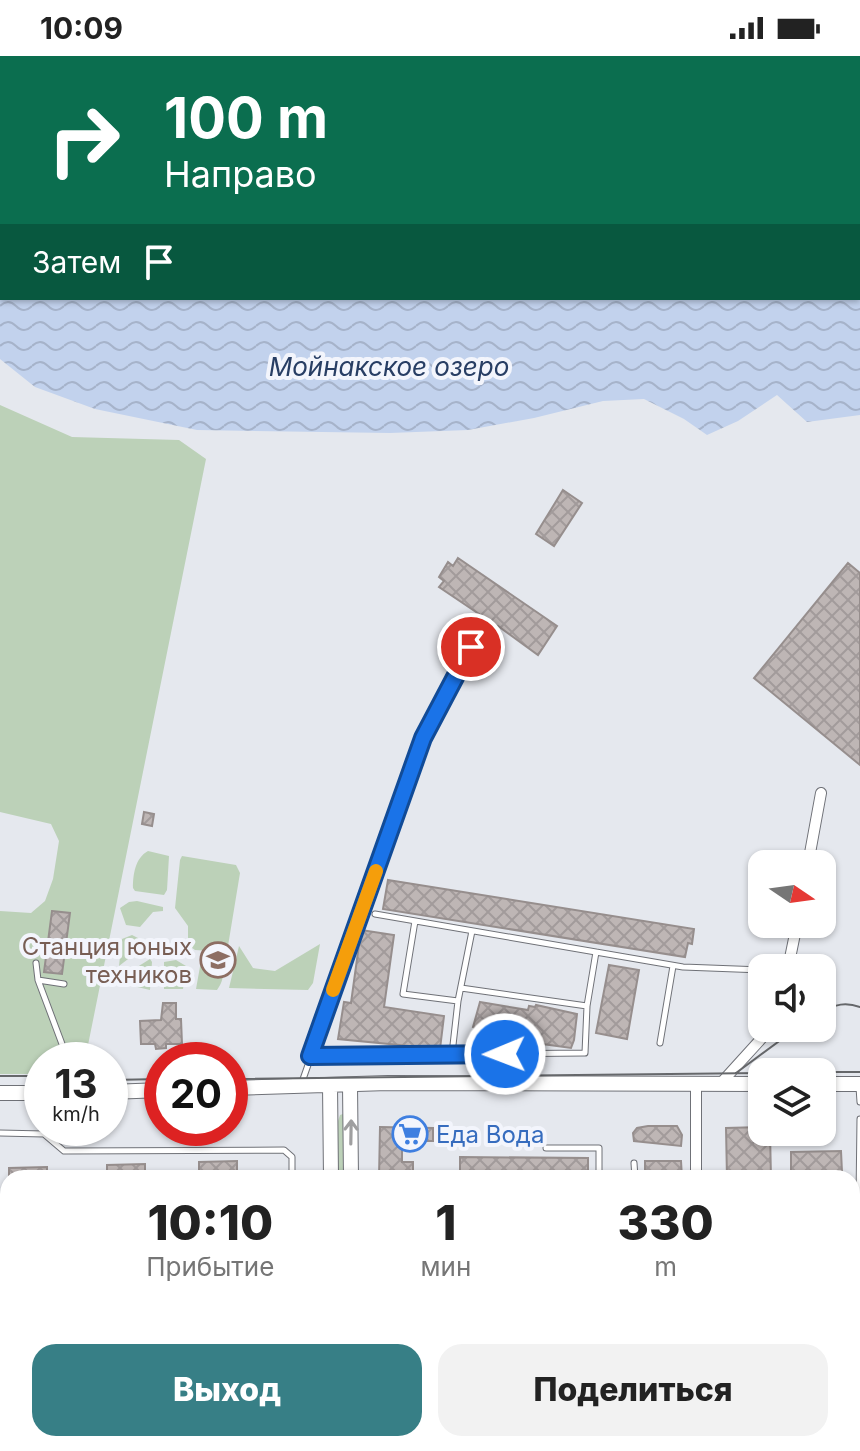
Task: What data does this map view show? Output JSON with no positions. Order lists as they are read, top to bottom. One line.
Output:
{"water":["Мойнакское озеро"],"places":{"school or university":["Станция юных техников"],"supermarket":["Еда Вода"]},"north":"right","page":{"status":"10:09","turn":["100 m","Направо"],"then":"Затем","speed":"13 km/h","limit":"20","eta":["10:10","Прибытие","1","мин","330","m"],"buttons":["Выход","Поделиться"]}}
